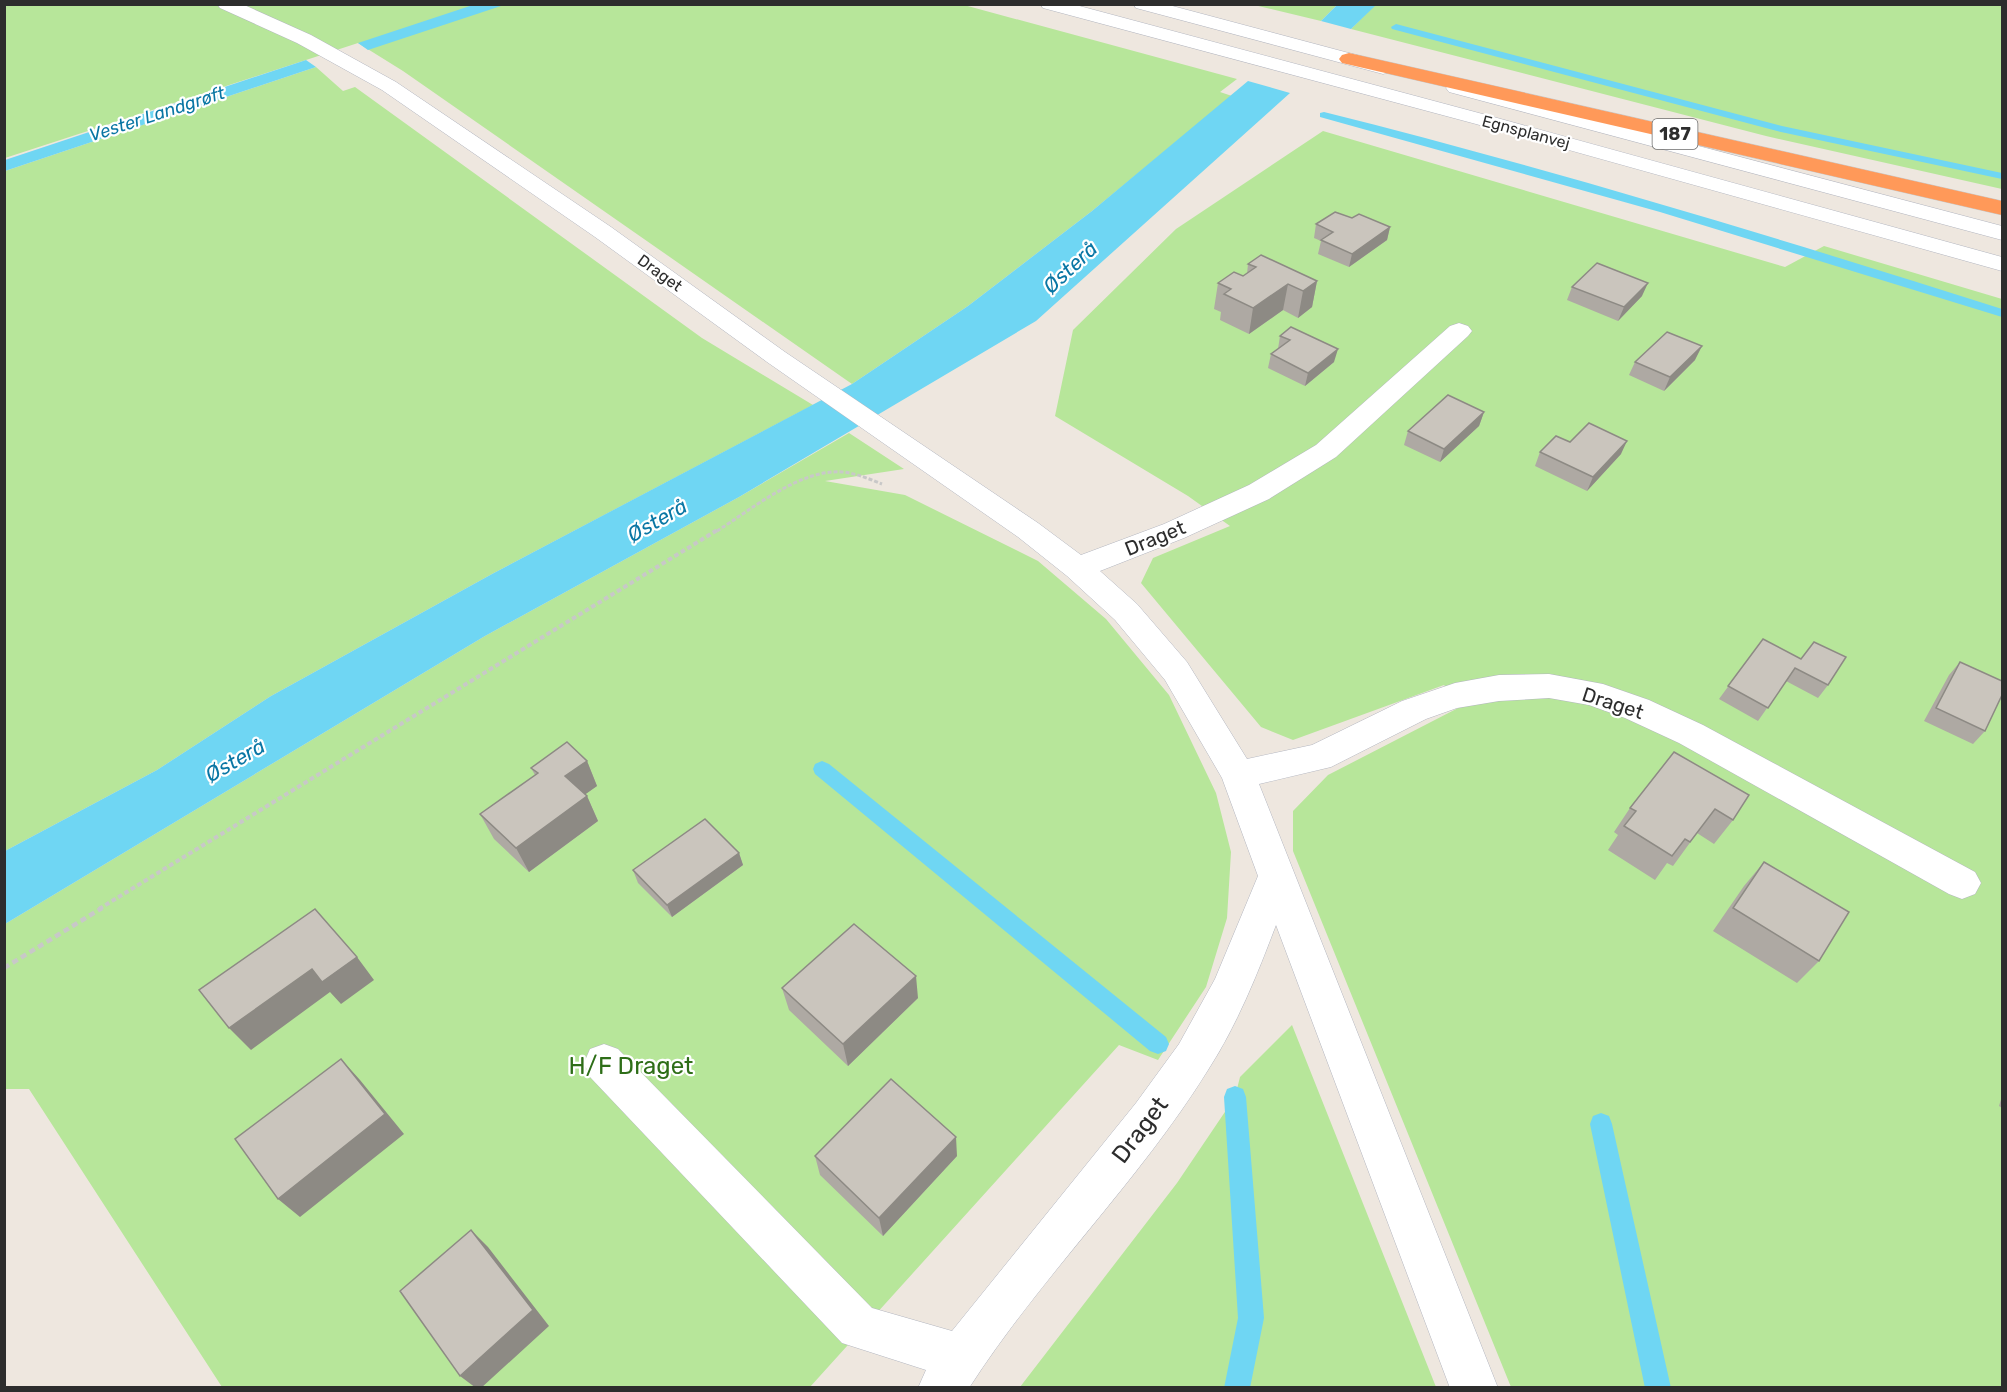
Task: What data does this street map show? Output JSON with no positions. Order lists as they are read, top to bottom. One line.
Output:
{"streets":{"highway":["187"],"street":["Egnsplanvej","Draget"]},"crossings":[["Egnsplanvej","187"]],"water":["Vester Landgrøft","Østerå"],"parks":["H/F Draget"]}
